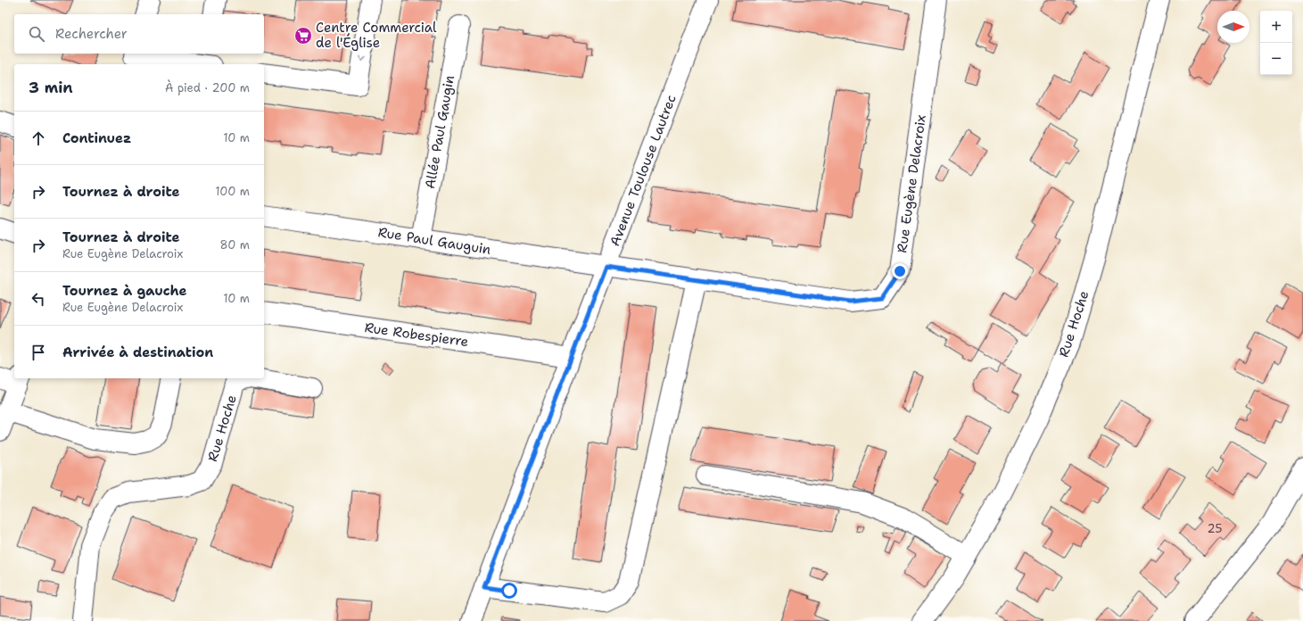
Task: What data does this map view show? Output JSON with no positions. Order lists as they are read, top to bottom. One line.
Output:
{"streets":{"street":["Allée Paul Gaugin","Avenue Toulouse Lautrec","Rue Eugène Delacroix","Rue Paul Gauguin","Rue Hoche","Rue Robespierre"]},"crossings":[["Allée Paul Gaugin","Rue Paul Gauguin"],["Avenue Toulouse Lautrec","Rue Eugène Delacroix"],["Avenue Toulouse Lautrec","Rue Paul Gauguin"],["Avenue Toulouse Lautrec","Rue Robespierre"],["Rue Eugène Delacroix","Rue Paul Gauguin"]],"places":{"supermarket":["Centre Commercial de l'Église"]},"house_numbers":["25"],"north":"right","page":{"map_buttons":["+","−"],"search":"Rechercher","heading":["3 min","À pied · 200 m"],"list":[["Continuez","10 m"],["Tournez à droite","100 m"],["Tournez à droite","Rue Eugène Delacroix","80 m"],["Tournez à gauche","Rue Eugène Delacroix","10 m"],"Arrivée à destination"]}}
